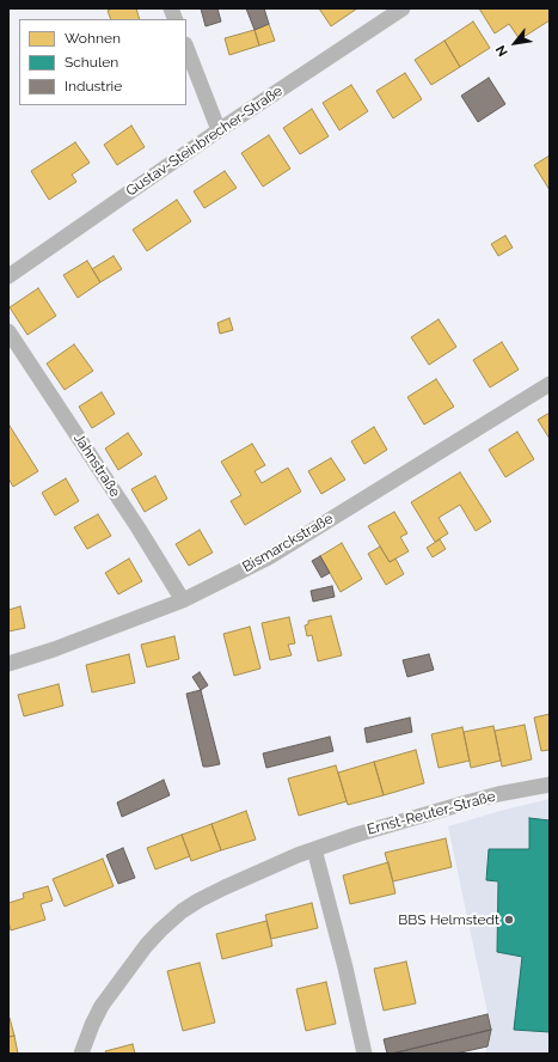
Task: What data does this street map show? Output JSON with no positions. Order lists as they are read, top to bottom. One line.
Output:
{"streets":{"street":["Gustav-Steinbrecher-Straße","Jahnstraße","Bismarckstraße","Ernst-Reuter-Straße"]},"crossings":[["Jahnstraße","Bismarckstraße"]],"places":["BBS Helmstedt"],"legend":["Wohnen","Schulen","Industrie"],"north":"bottom left"}
